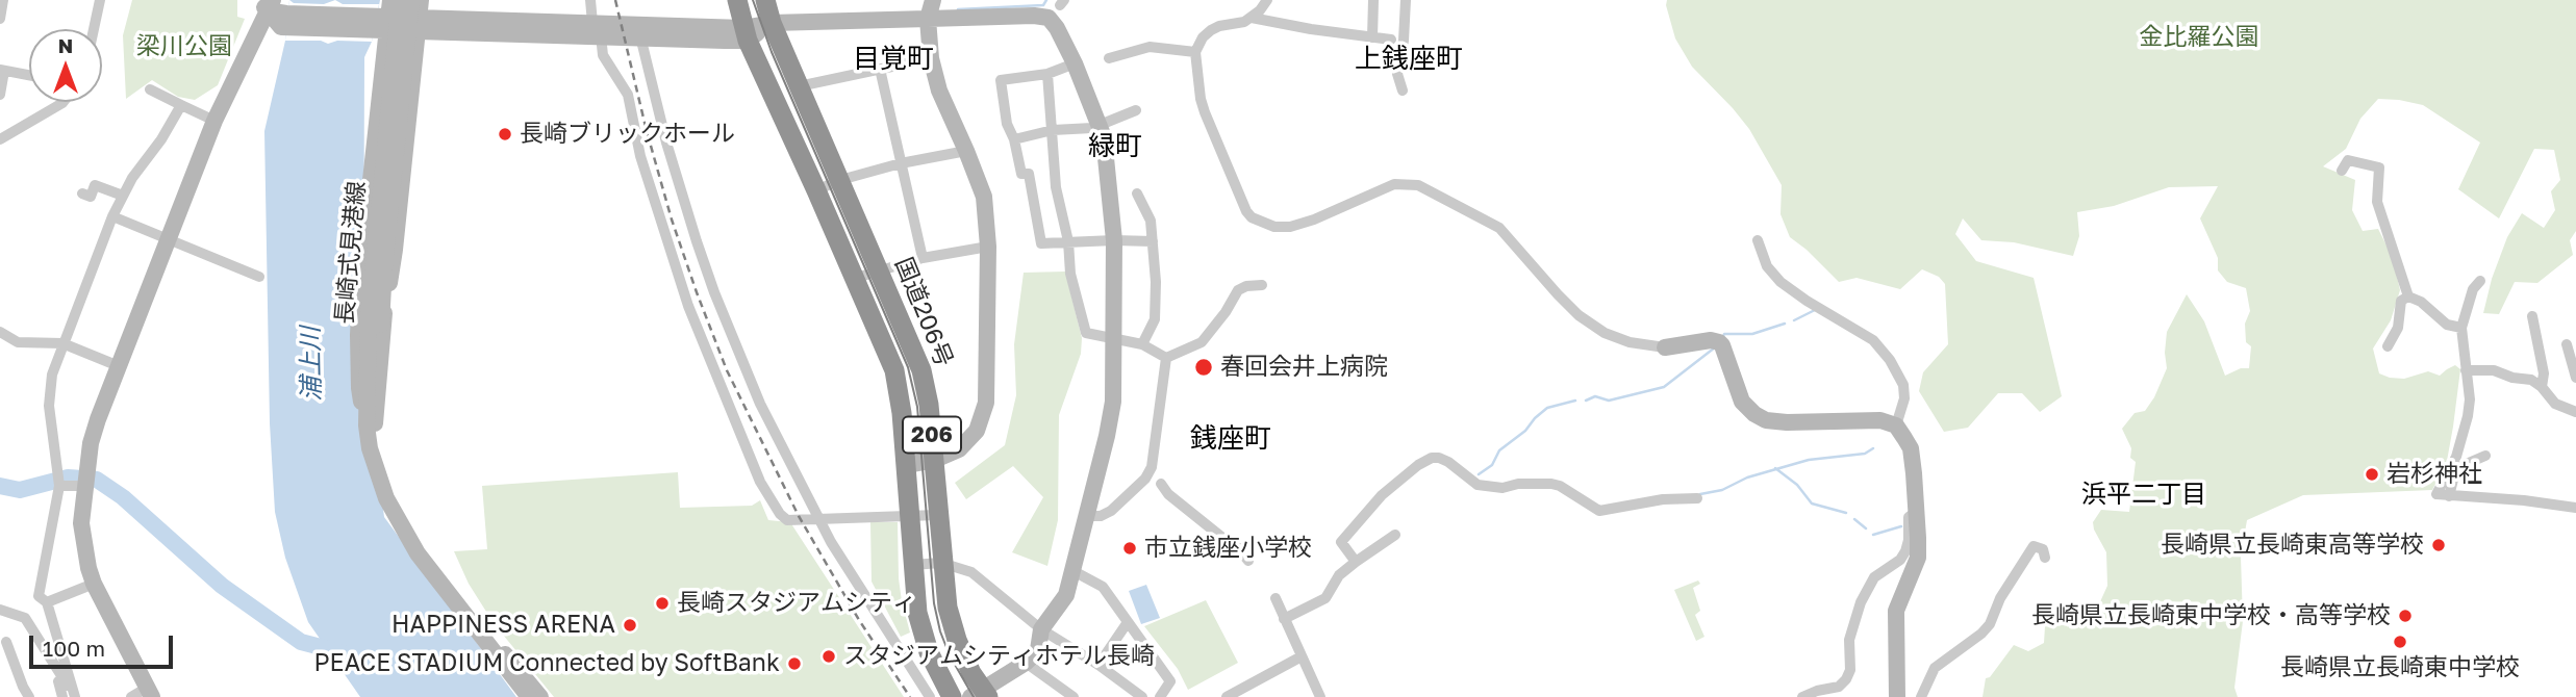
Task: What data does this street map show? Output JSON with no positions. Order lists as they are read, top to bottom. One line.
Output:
{"streets":{"highway":["国道206号","206"],"main road":["長崎式見港線"]},"districts":["目覚町","上銭座町","緑町","銭座町","浜平二丁目"],"water":["浦上川"],"parks":["金比羅公園","梁川公園"],"places":["長崎ブリックホール","春回会井上病院","岩杉神社","長崎県立長崎東高等学校","市立銭座小学校","長崎スタジアムシティ","長崎県立長崎東中学校・高等学校","HAPPINESS ARENA","長崎県立長崎東中学校","スタジアムシティホテル長崎","PEACE STADIUM Connected by SoftBank"],"scale_bar":"100 m","north":"top"}
